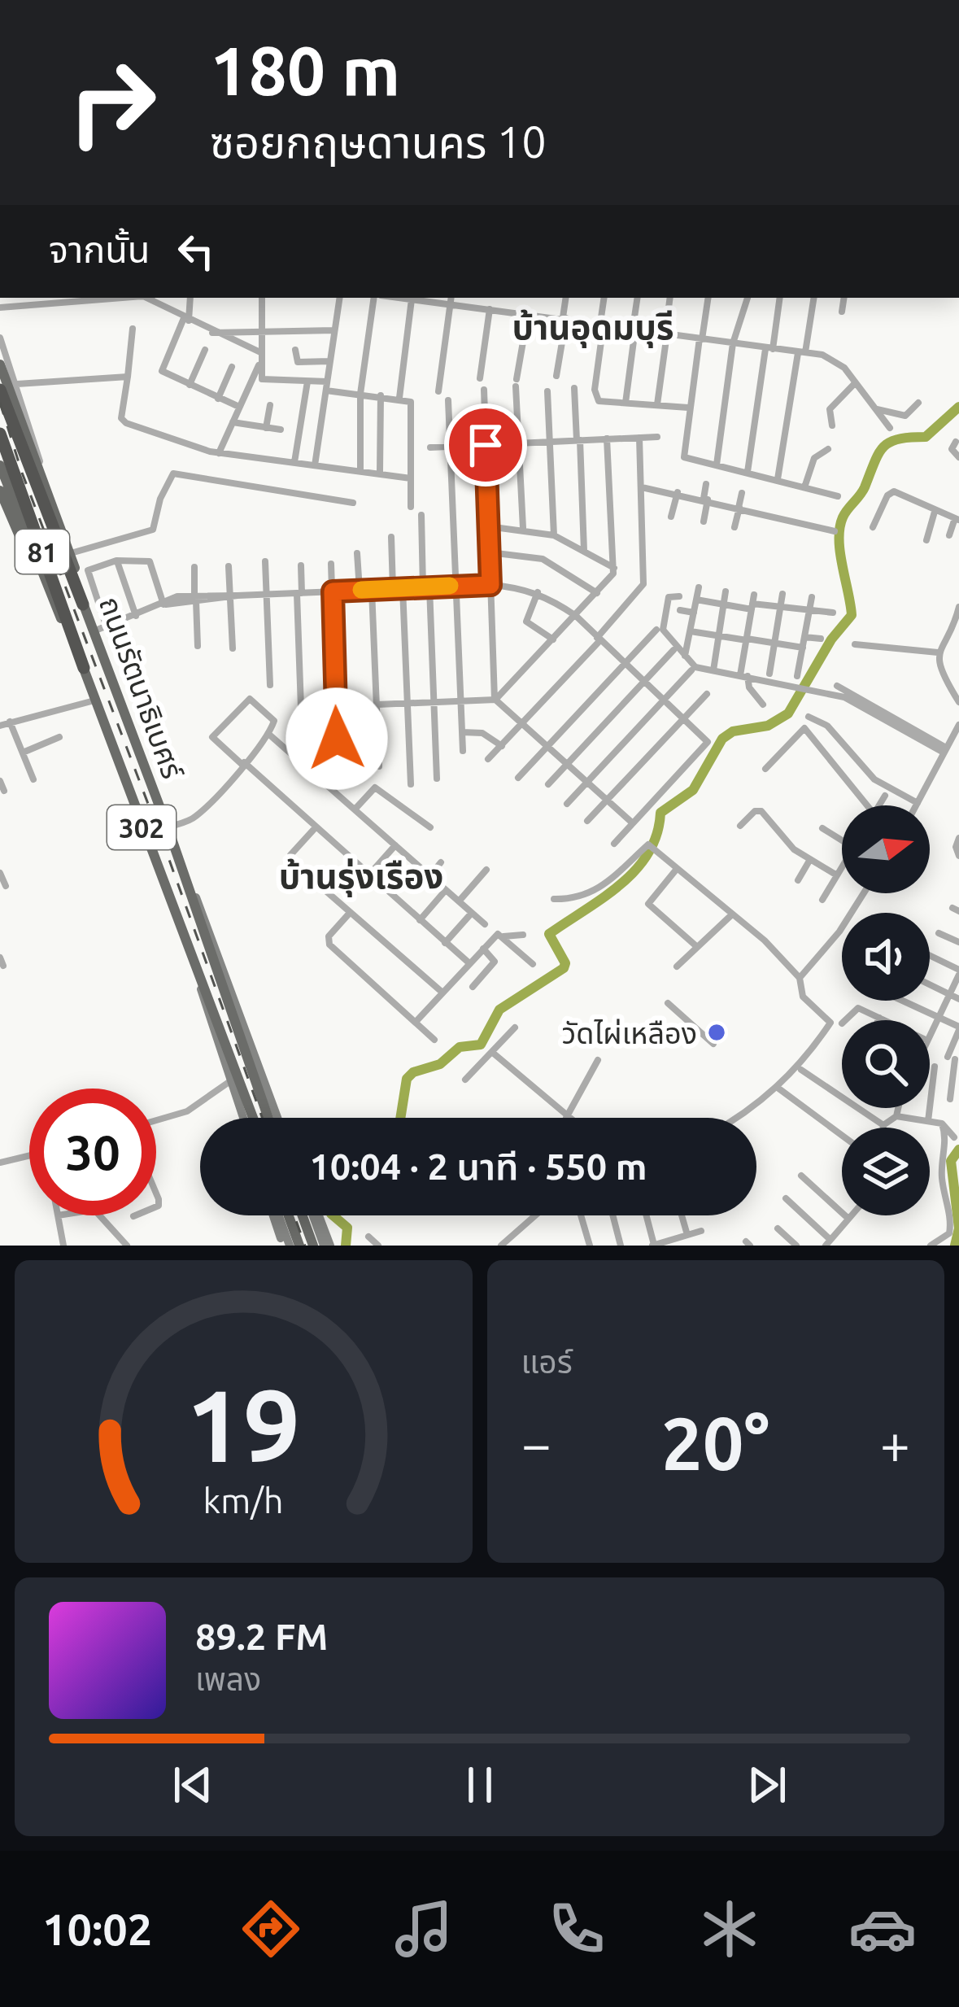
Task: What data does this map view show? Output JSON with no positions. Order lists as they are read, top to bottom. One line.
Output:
{"streets":{"highway":["81"],"main road":["ถนนรัตนาธิเบศร์","302"]},"crossings":[["81","ถนนรัตนาธิเบศร์"],["ถนนรัตนาธิเบศร์","302"]],"districts":["บ้านอุดมบุรี","บ้านรุ่งเรือง"],"places":["วัดไผ่เหลือง"],"north":"right","page":{"turn":["180 m","ซอยกฤษดานคร 10"],"then":"จากนั้น","limit":"30","trip":"10:04 · 2 นาที · 550 m","tile":"แอร์","heat":["−","20°","+"],"song":["89.2 FM","เพลง"],"tabs":"10:02","gauge":["19","km/h"]}}
